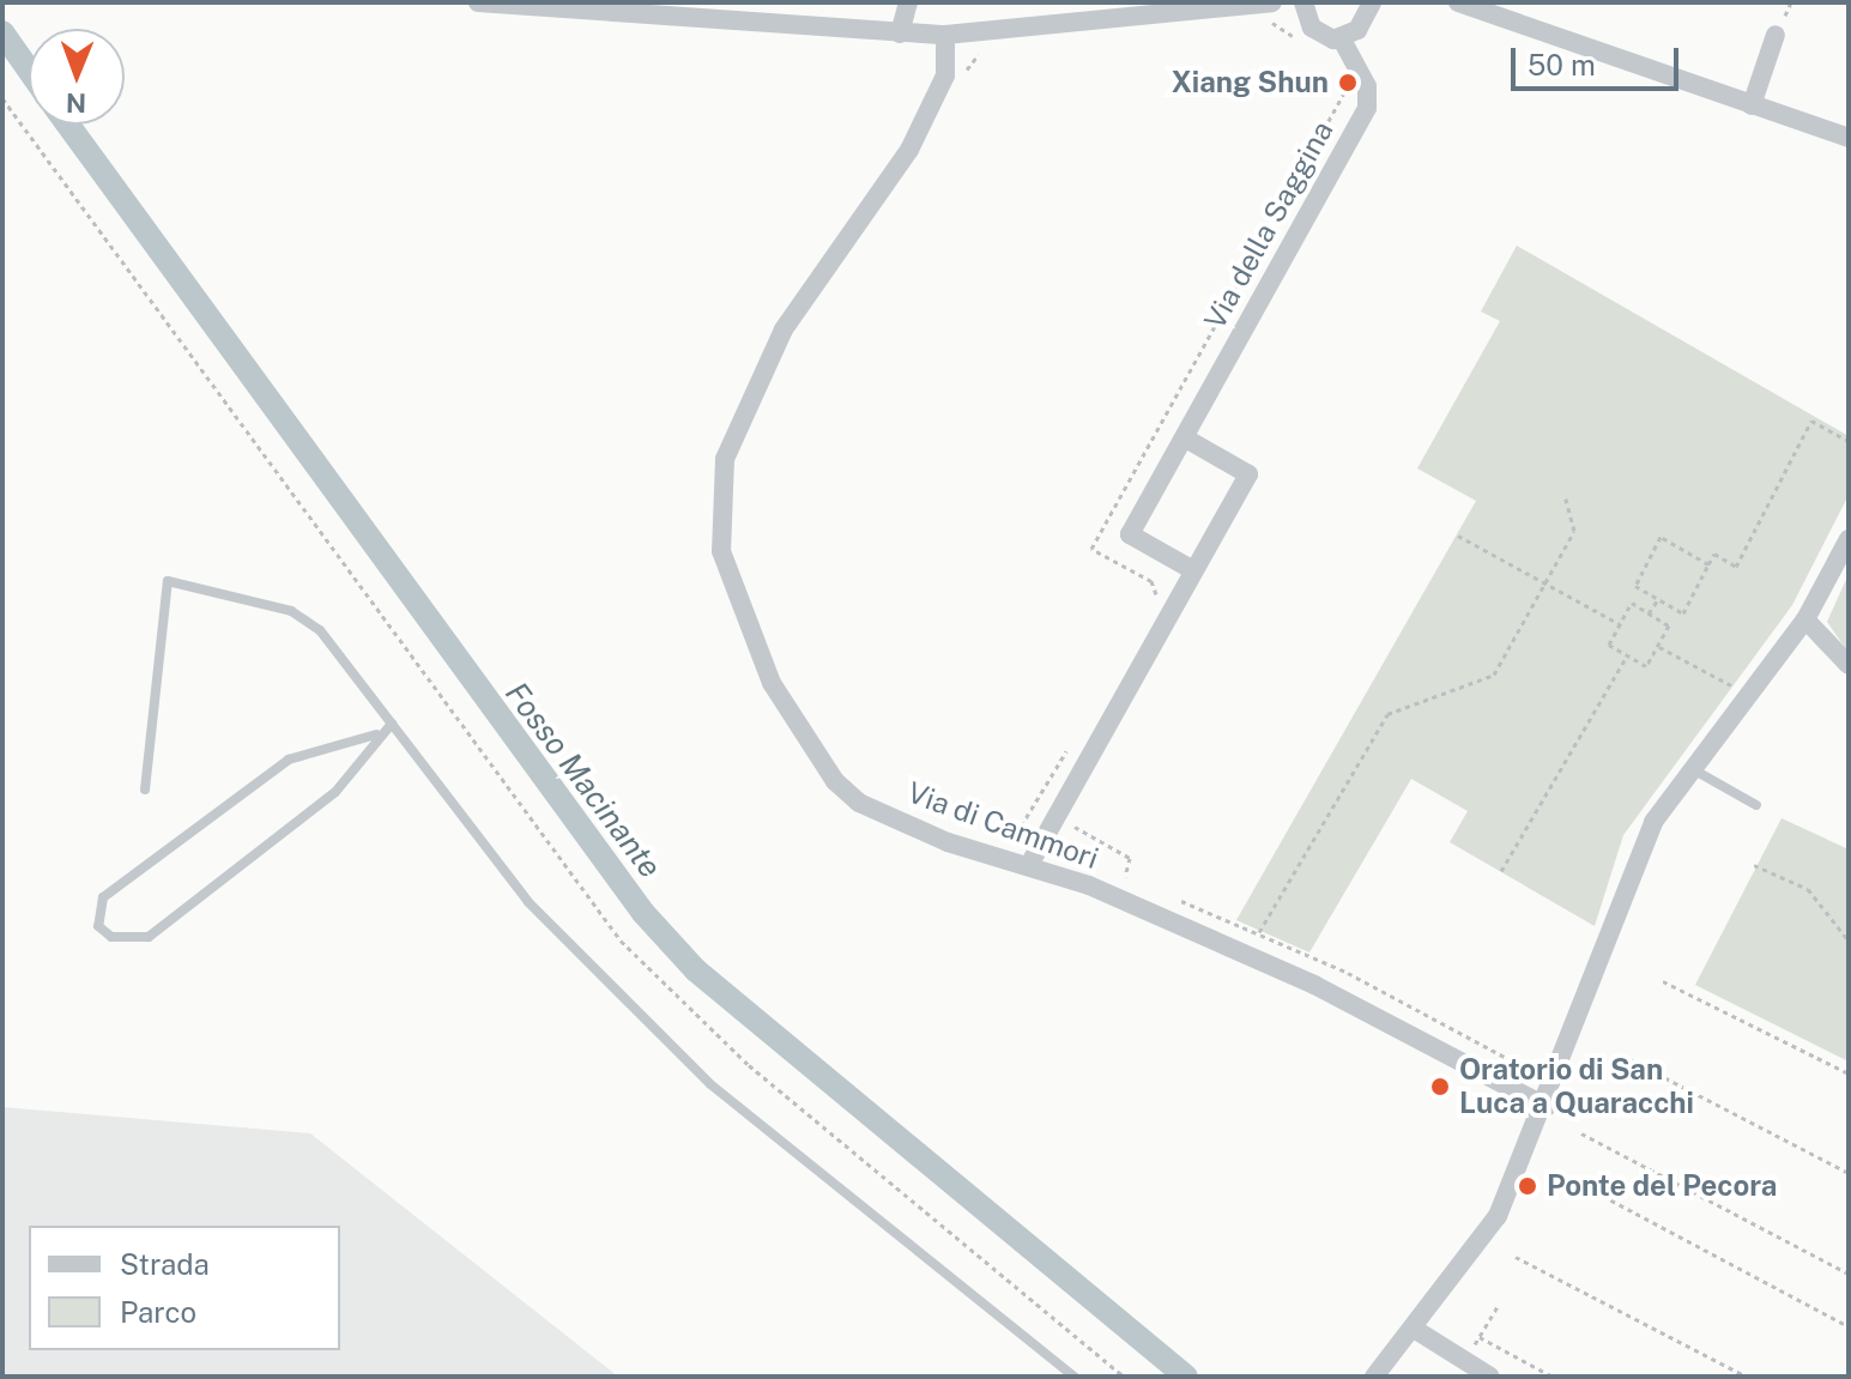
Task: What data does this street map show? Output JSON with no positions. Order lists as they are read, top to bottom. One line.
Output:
{"streets":{"street":["Via della Saggina","Via di Cammori"]},"water":["Fosso Macinante"],"places":["Xiang Shun","Oratorio di San Luca a Quaracchi","Ponte del Pecora"],"legend":["Strada","Parco"],"scale_bar":"50 m","north":"bottom"}
